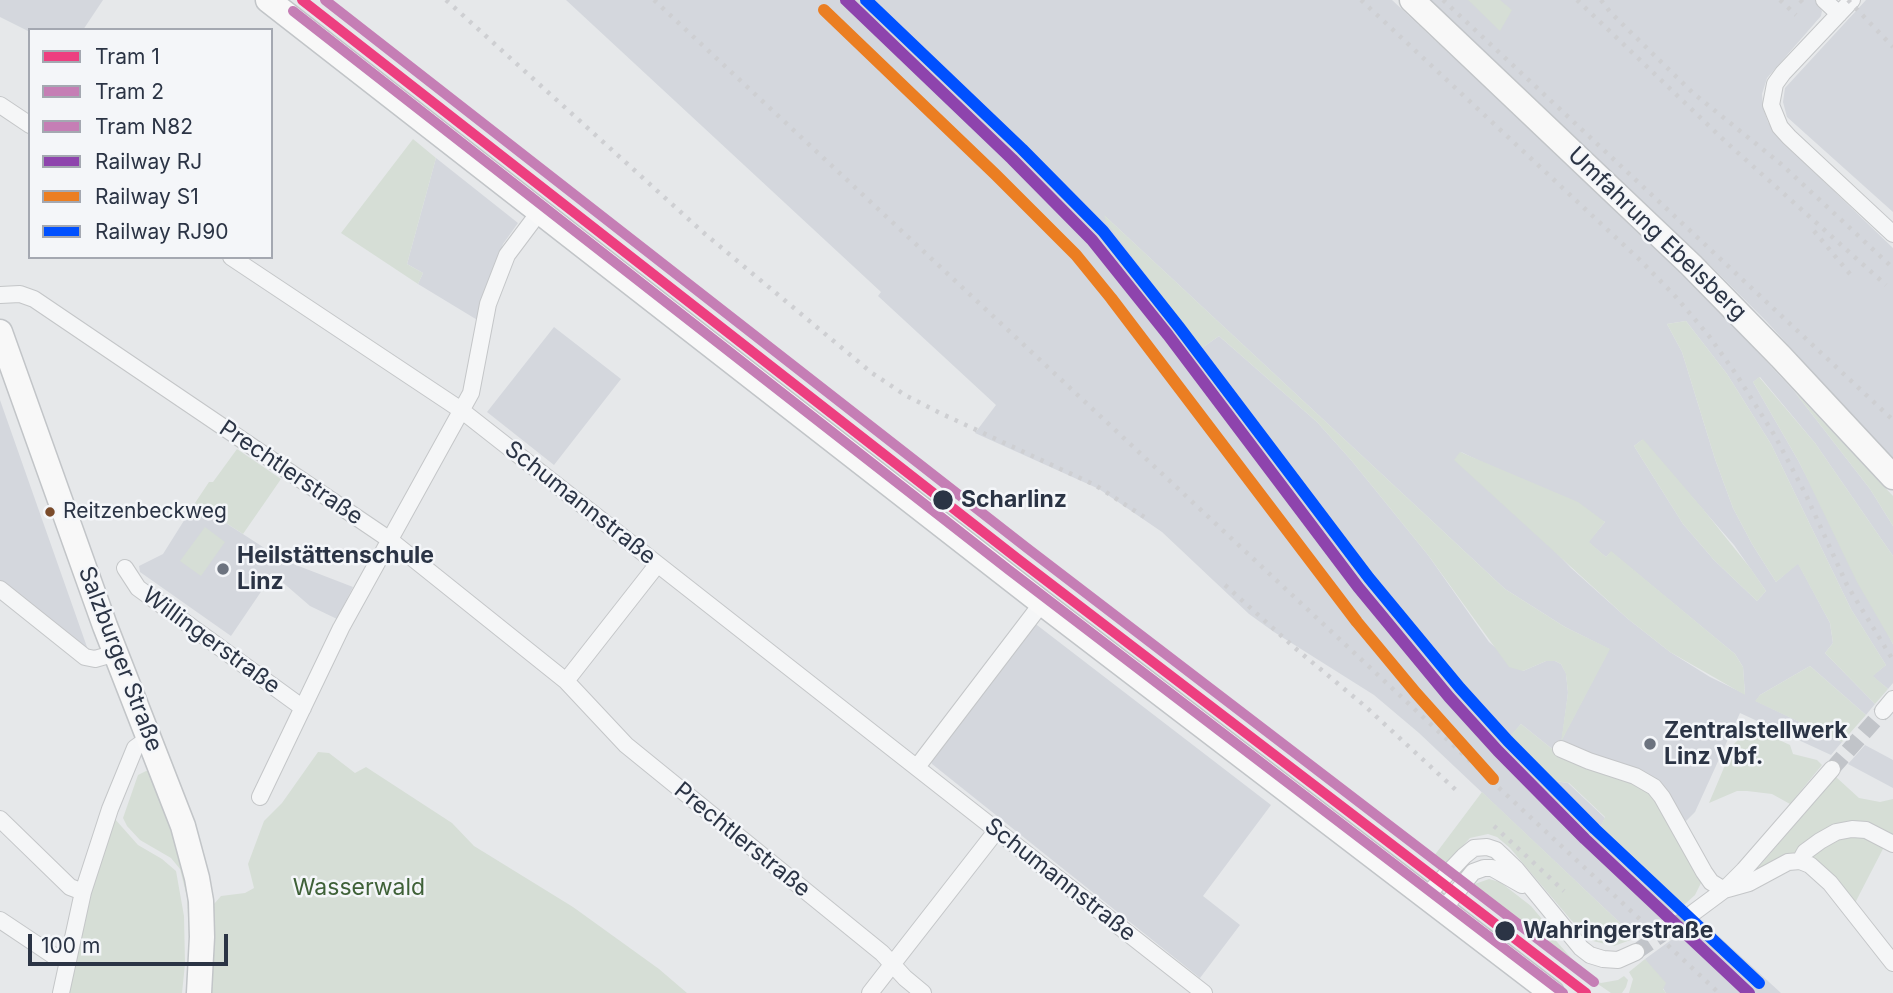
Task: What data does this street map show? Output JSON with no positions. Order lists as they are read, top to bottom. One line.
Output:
{"streets":{"main road":["Umfahrung Ebelsberg","Salzburger Straße"],"street":["Prechtlerstraße","Schumannstraße","Willingerstraße"]},"crossings":[["Prechtlerstraße","Willingerstraße"],["Schumannstraße","Willingerstraße"]],"parks":["Wasserwald"],"places":["Scharlinz","Reitzenbeckweg","Heilstättenschule Linz","Zentralstellwerk Linz Vbf.","Wahringerstraße"],"lines":["tram line 1","tram line N82","rail line RJ","rail line RJ90","rail line S1","tram line 2"],"legend":["Tram 1","Tram 2","Tram N82","Railway RJ","Railway S1","Railway RJ90"],"scale_bar":"100 m"}
